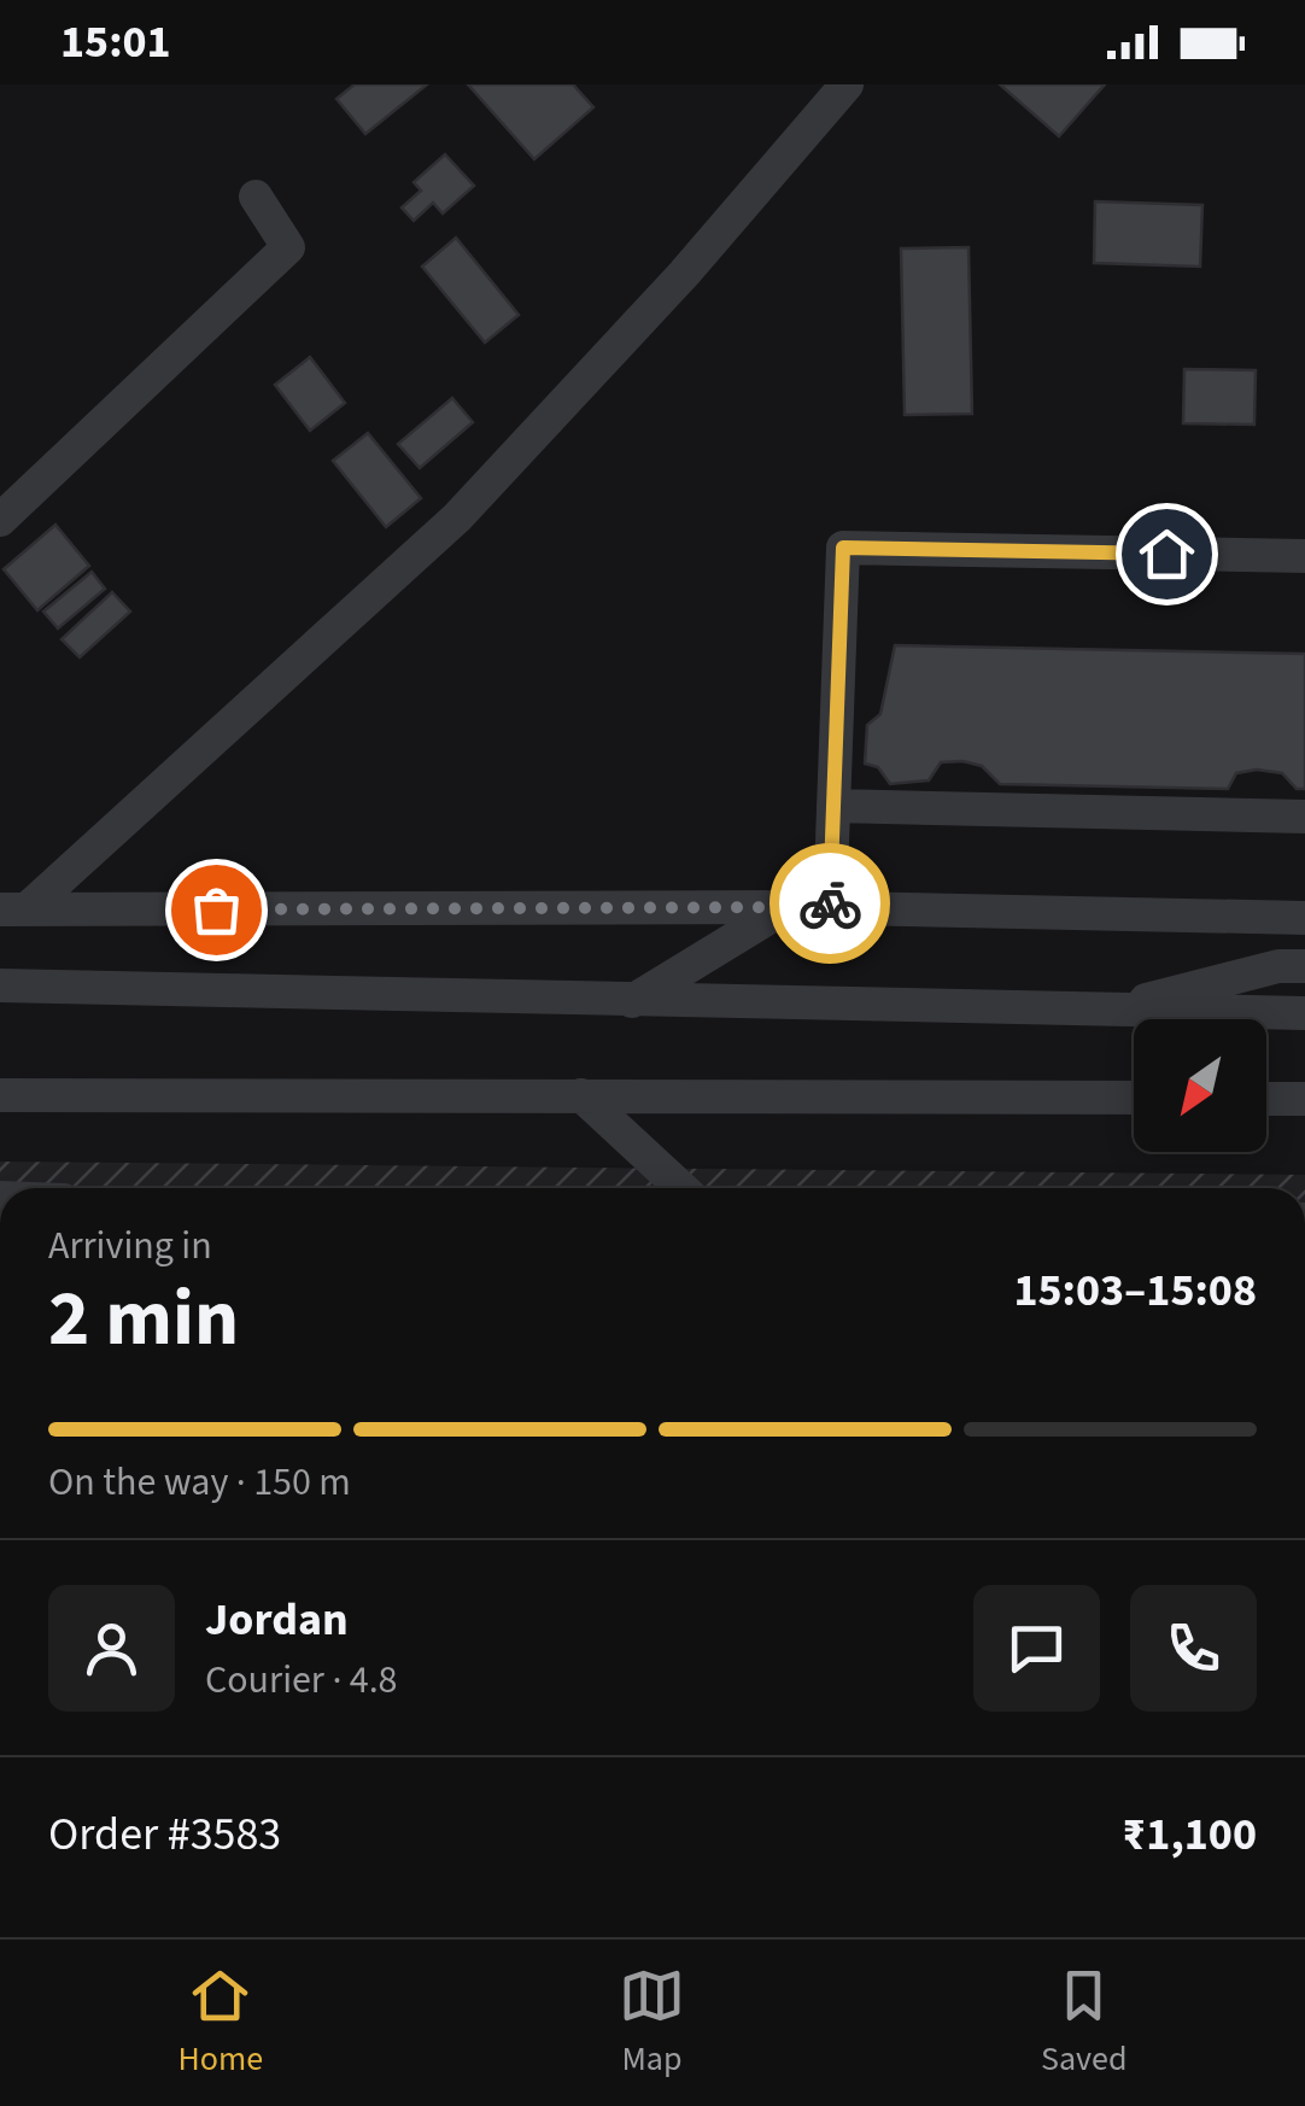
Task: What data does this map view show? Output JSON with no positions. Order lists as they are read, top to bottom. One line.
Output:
{"north":"bottom left","page":{"status":"15:01","heading":["2 min","Arriving in","15:03–15:08"],"panel":["Jordan","Courier · 4.8","Order #3583","₹1,100"],"bar":"On the way · 150 m","tabs":["Home","Map","Saved"]}}
